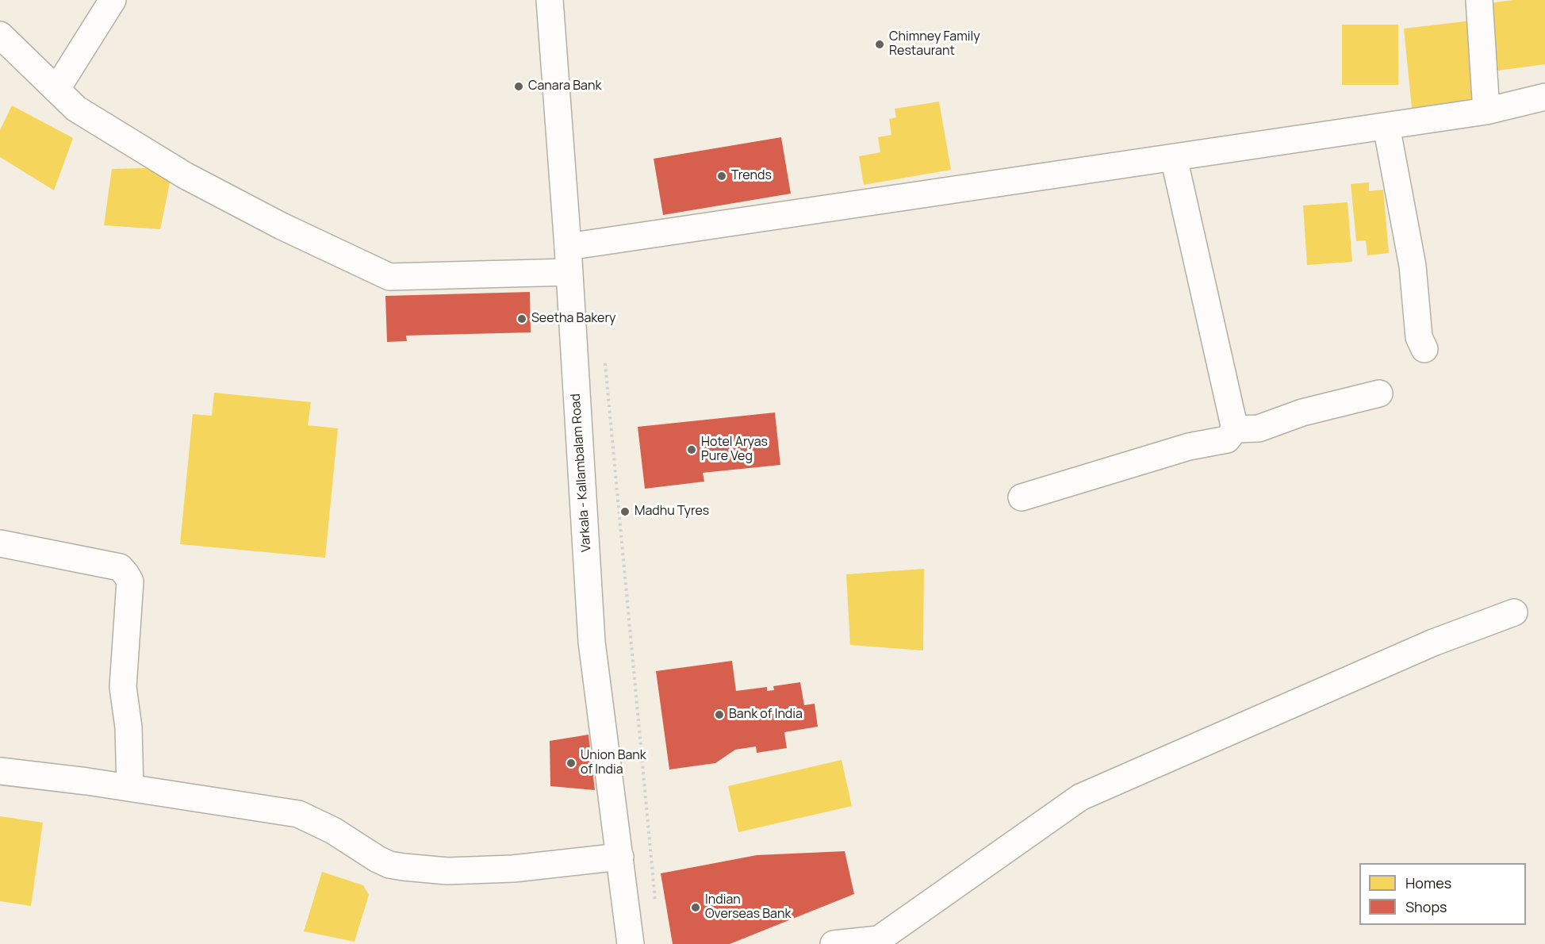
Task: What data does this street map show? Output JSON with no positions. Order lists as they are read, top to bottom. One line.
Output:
{"streets":{"street":["Varkala - Kallambalam Road"]},"places":["Chimney Family Restaurant","Canara Bank","Trends","Seetha Bakery","Hotel Aryas Pure Veg","Madhu Tyres","Bank of India","Union Bank of India","Indian Overseas Bank"],"legend":["Homes","Shops"]}
